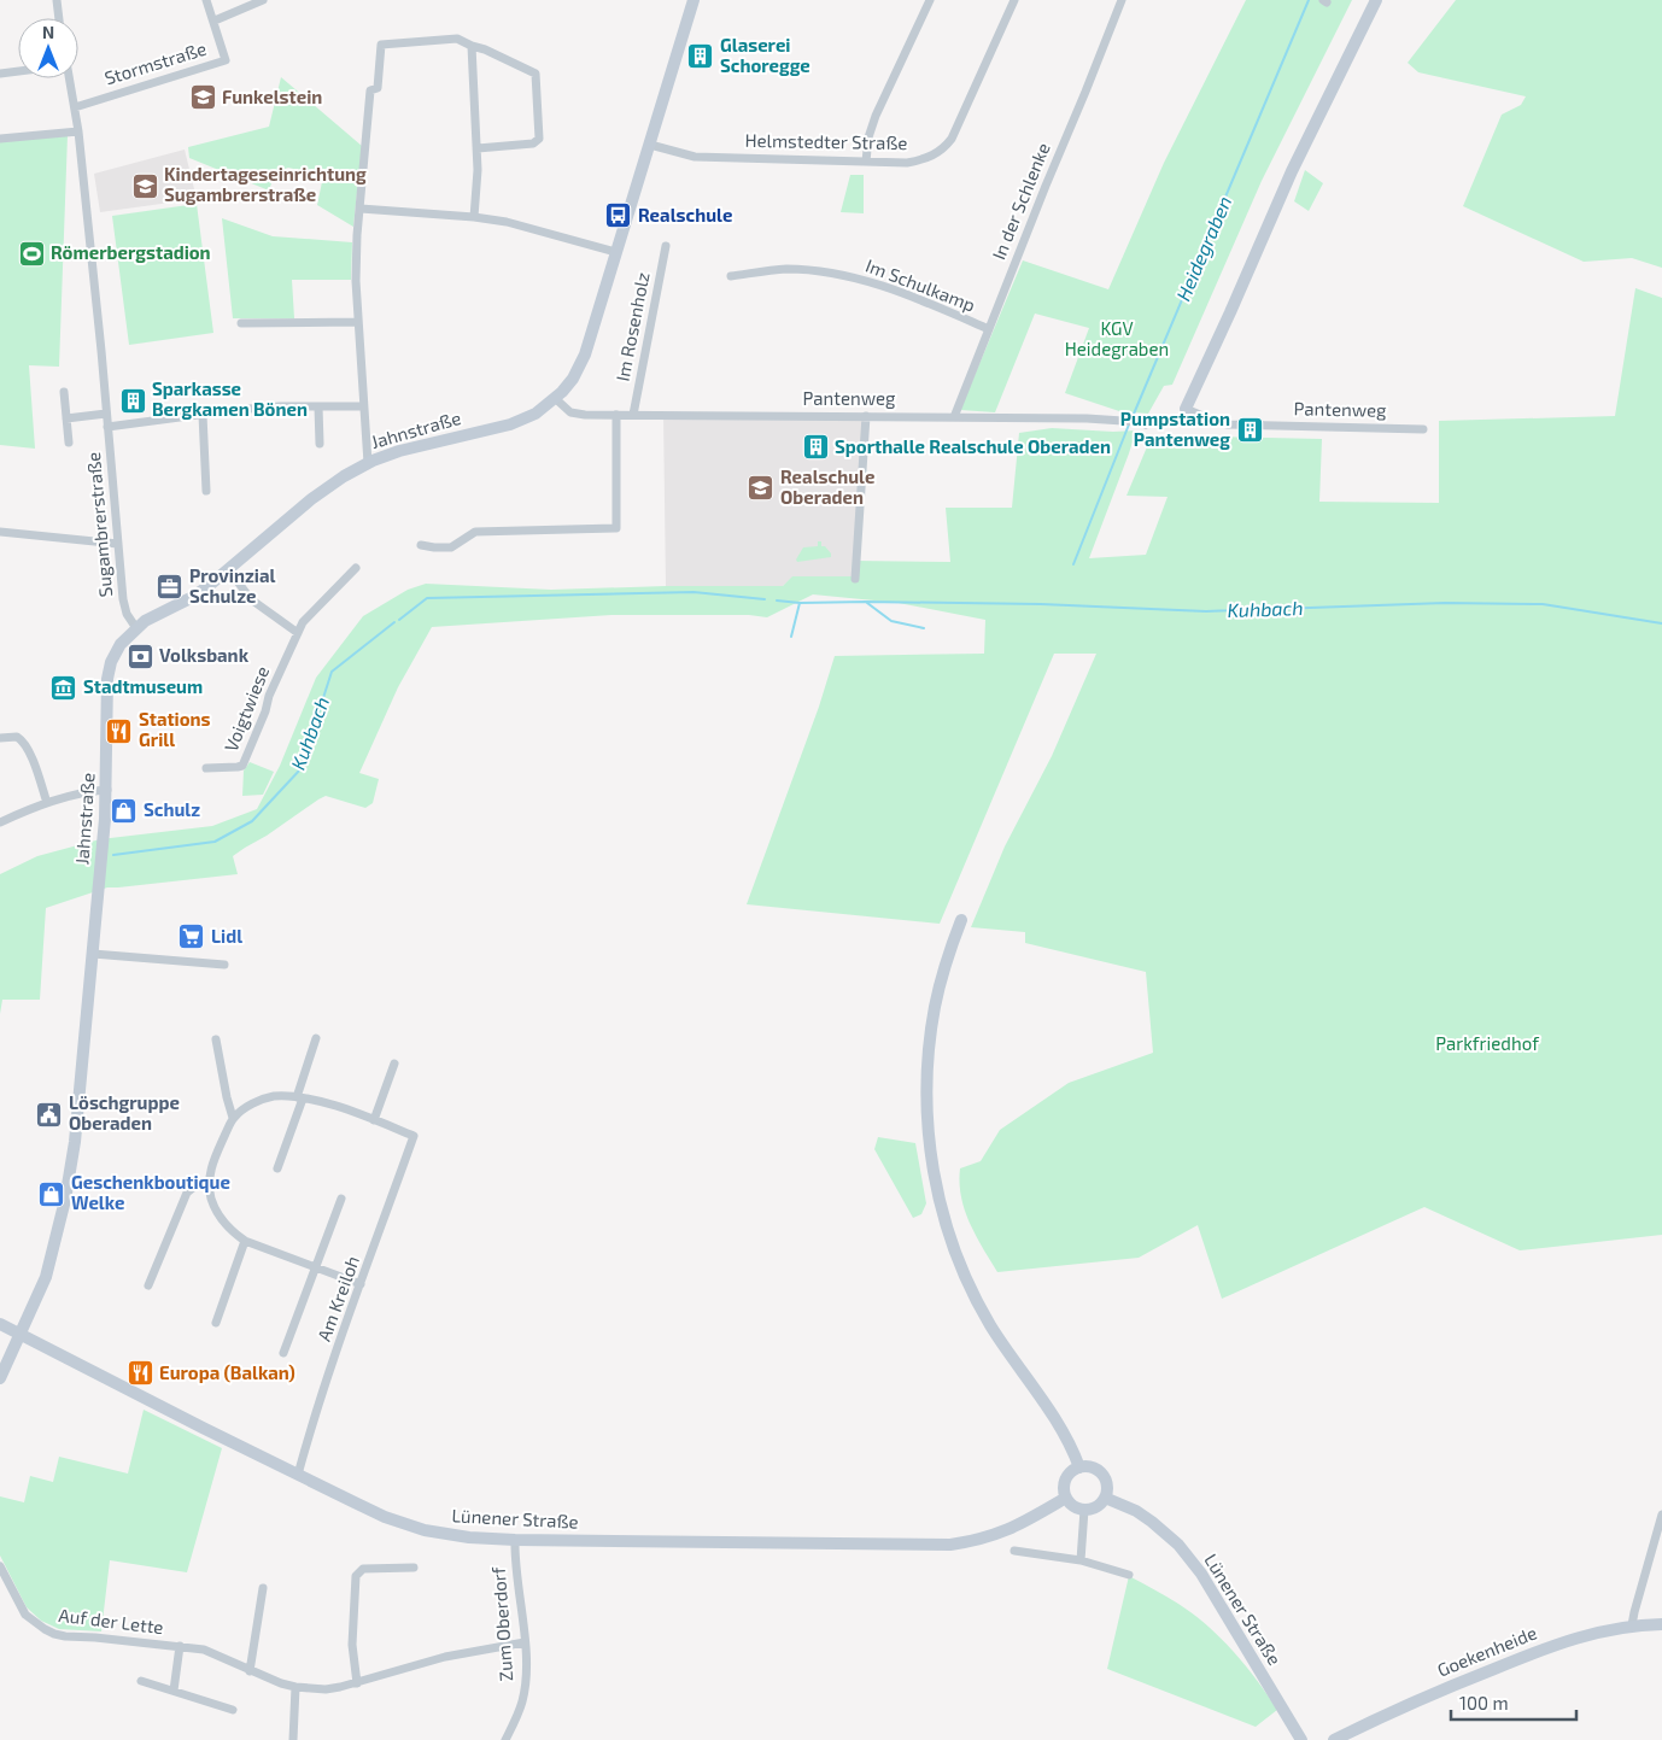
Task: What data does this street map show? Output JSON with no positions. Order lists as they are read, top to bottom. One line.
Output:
{"streets":{"main road":["Jahnstraße","Lünener Straße","Goekenheide"],"street":["Stormstraße","Helmstedter Straße","In der Schlenke","Im Schulkamp","Im Rosenholz","Pantenweg","Sugambrerstraße","Voigtwiese","Am Kreiloh","Auf der Lette","Zum Oberdorf"]},"crossings":[["Stormstraße","Sugambrerstraße"],["Helmstedter Straße","Jahnstraße"],["In der Schlenke","Im Schulkamp"],["In der Schlenke","Pantenweg"],["Im Rosenholz","Pantenweg"],["Pantenweg","Jahnstraße"],["Jahnstraße","Sugambrerstraße"],["Jahnstraße","Lünener Straße"],["Am Kreiloh","Lünener Straße"],["Lünener Straße","Zum Oberdorf"],["Auf der Lette","Zum Oberdorf"]],"water":["Heidegraben","Kuhbach"],"parks":["KGV Heidegraben","Parkfriedhof"],"places":{"building":["Glaserei Schoregge","Sparkasse Bergkamen Bönen","Pumpstation Pantenweg","Sporthalle Realschule Oberaden"],"school or university":["Funkelstein","Kindertageseinrichtung Sugambrerstraße","Realschule Oberaden"],"bus stop":["Realschule"],"sports":["Römerbergstadion"],"office":["Provinzial Schulze"],"bank":["Volksbank"],"museum":["Stadtmuseum"],"restaurant":["Stations Grill","Europa (Balkan)"],"shop":["Schulz","Geschenkboutique Welke"],"supermarket":["Lidl"],"public building":["Löschgruppe Oberaden"]},"scale_bar":"100 m","north":"top"}
